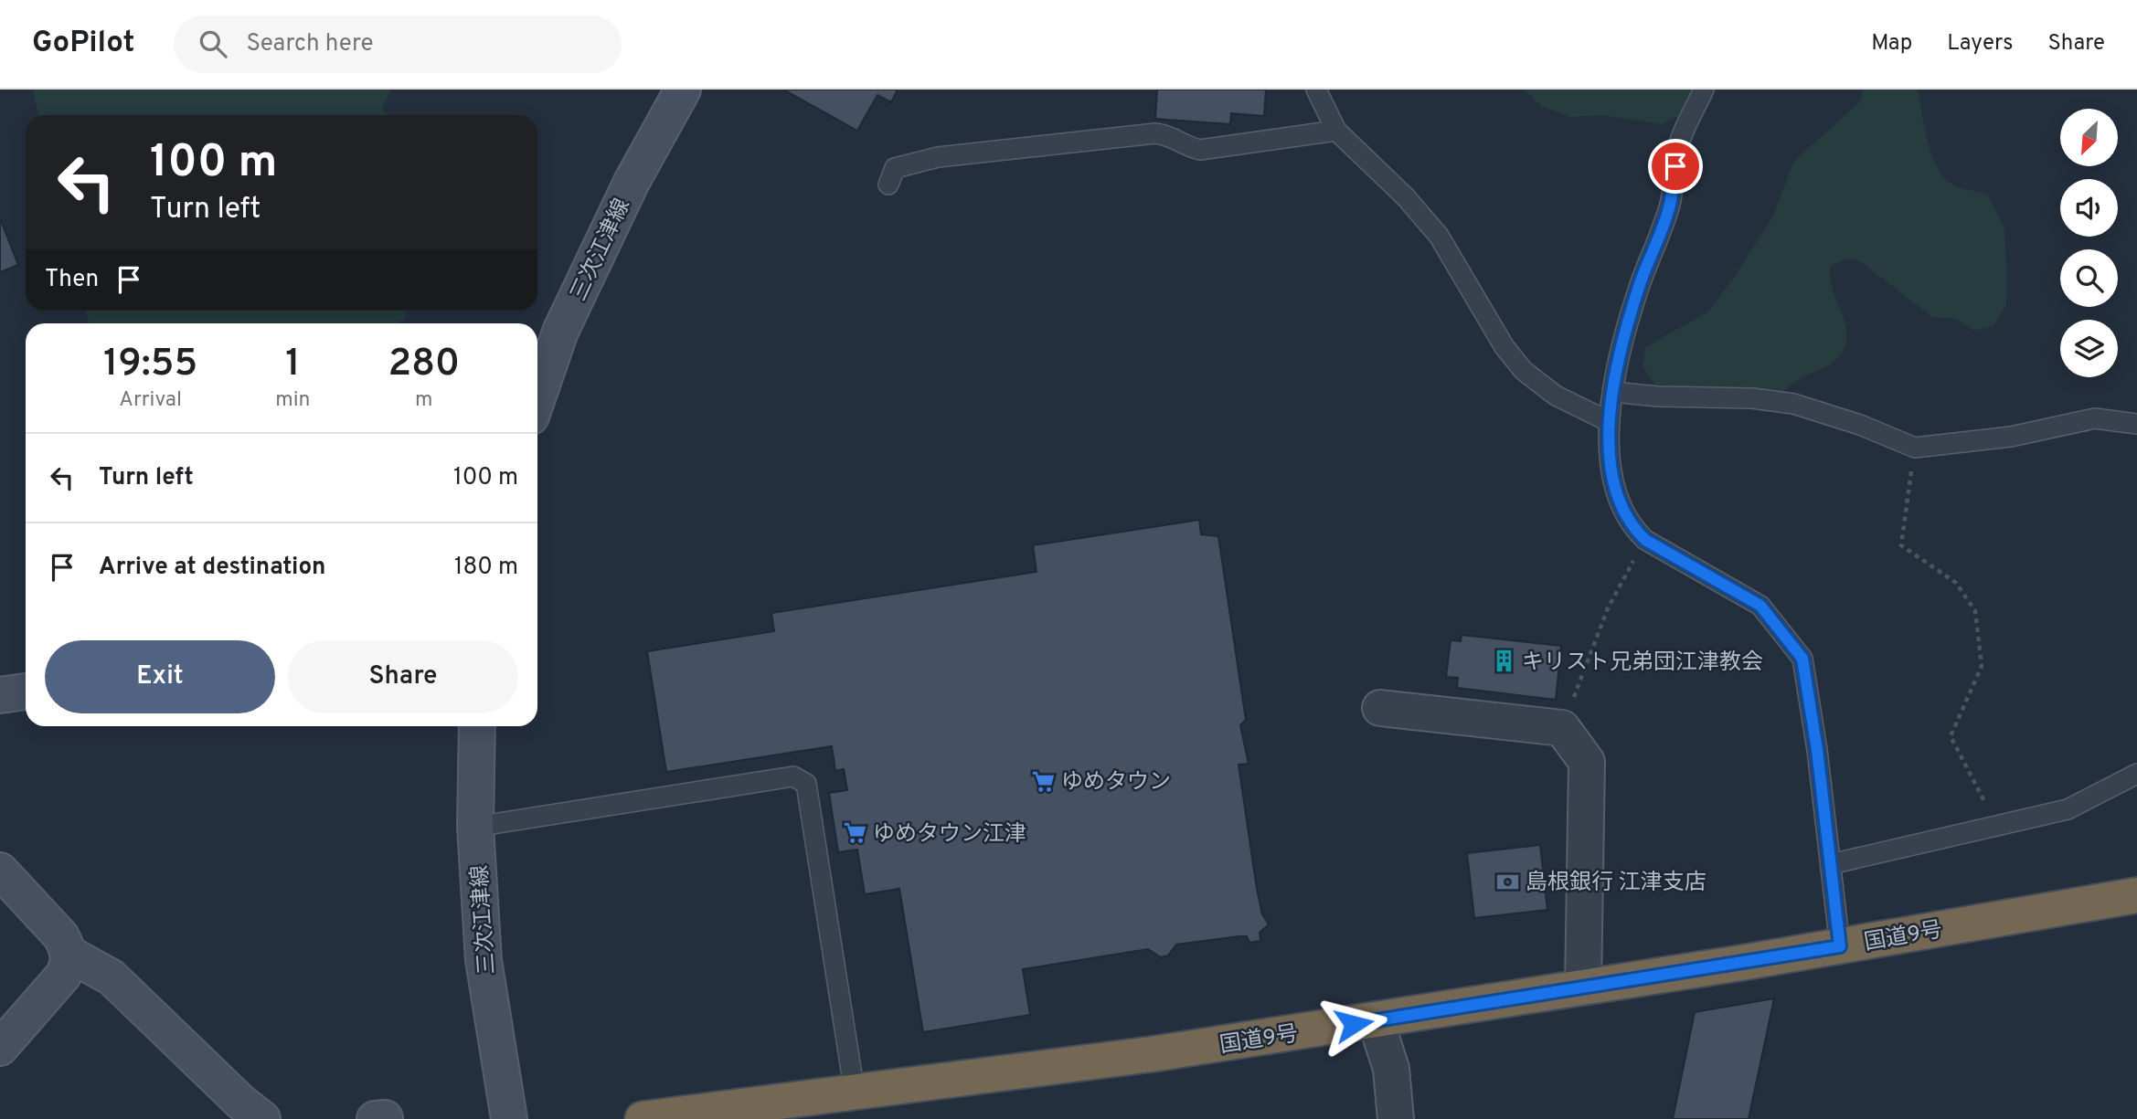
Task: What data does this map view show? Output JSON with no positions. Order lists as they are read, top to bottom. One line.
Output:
{"streets":{"highway":["国道9号"],"main road":["三次江津線"]},"places":{"building":["キリスト兄弟団江津教会"],"supermarket":["ゆめタウン","ゆめタウン江津"],"bank":["島根銀行 江津支店"]},"north":"bottom left","page":{"header":"GoPilot","search":"Search here","nav":["Map","Layers","Share"],"turn":["100 m","Turn left"],"then":"Then","eta":["19:55","Arrival","1","min","280","m"],"list":[{"name":"Turn left","value":"100 m"},{"name":"Arrive at destination","value":"180 m"}],"buttons":["Exit","Share"]}}
